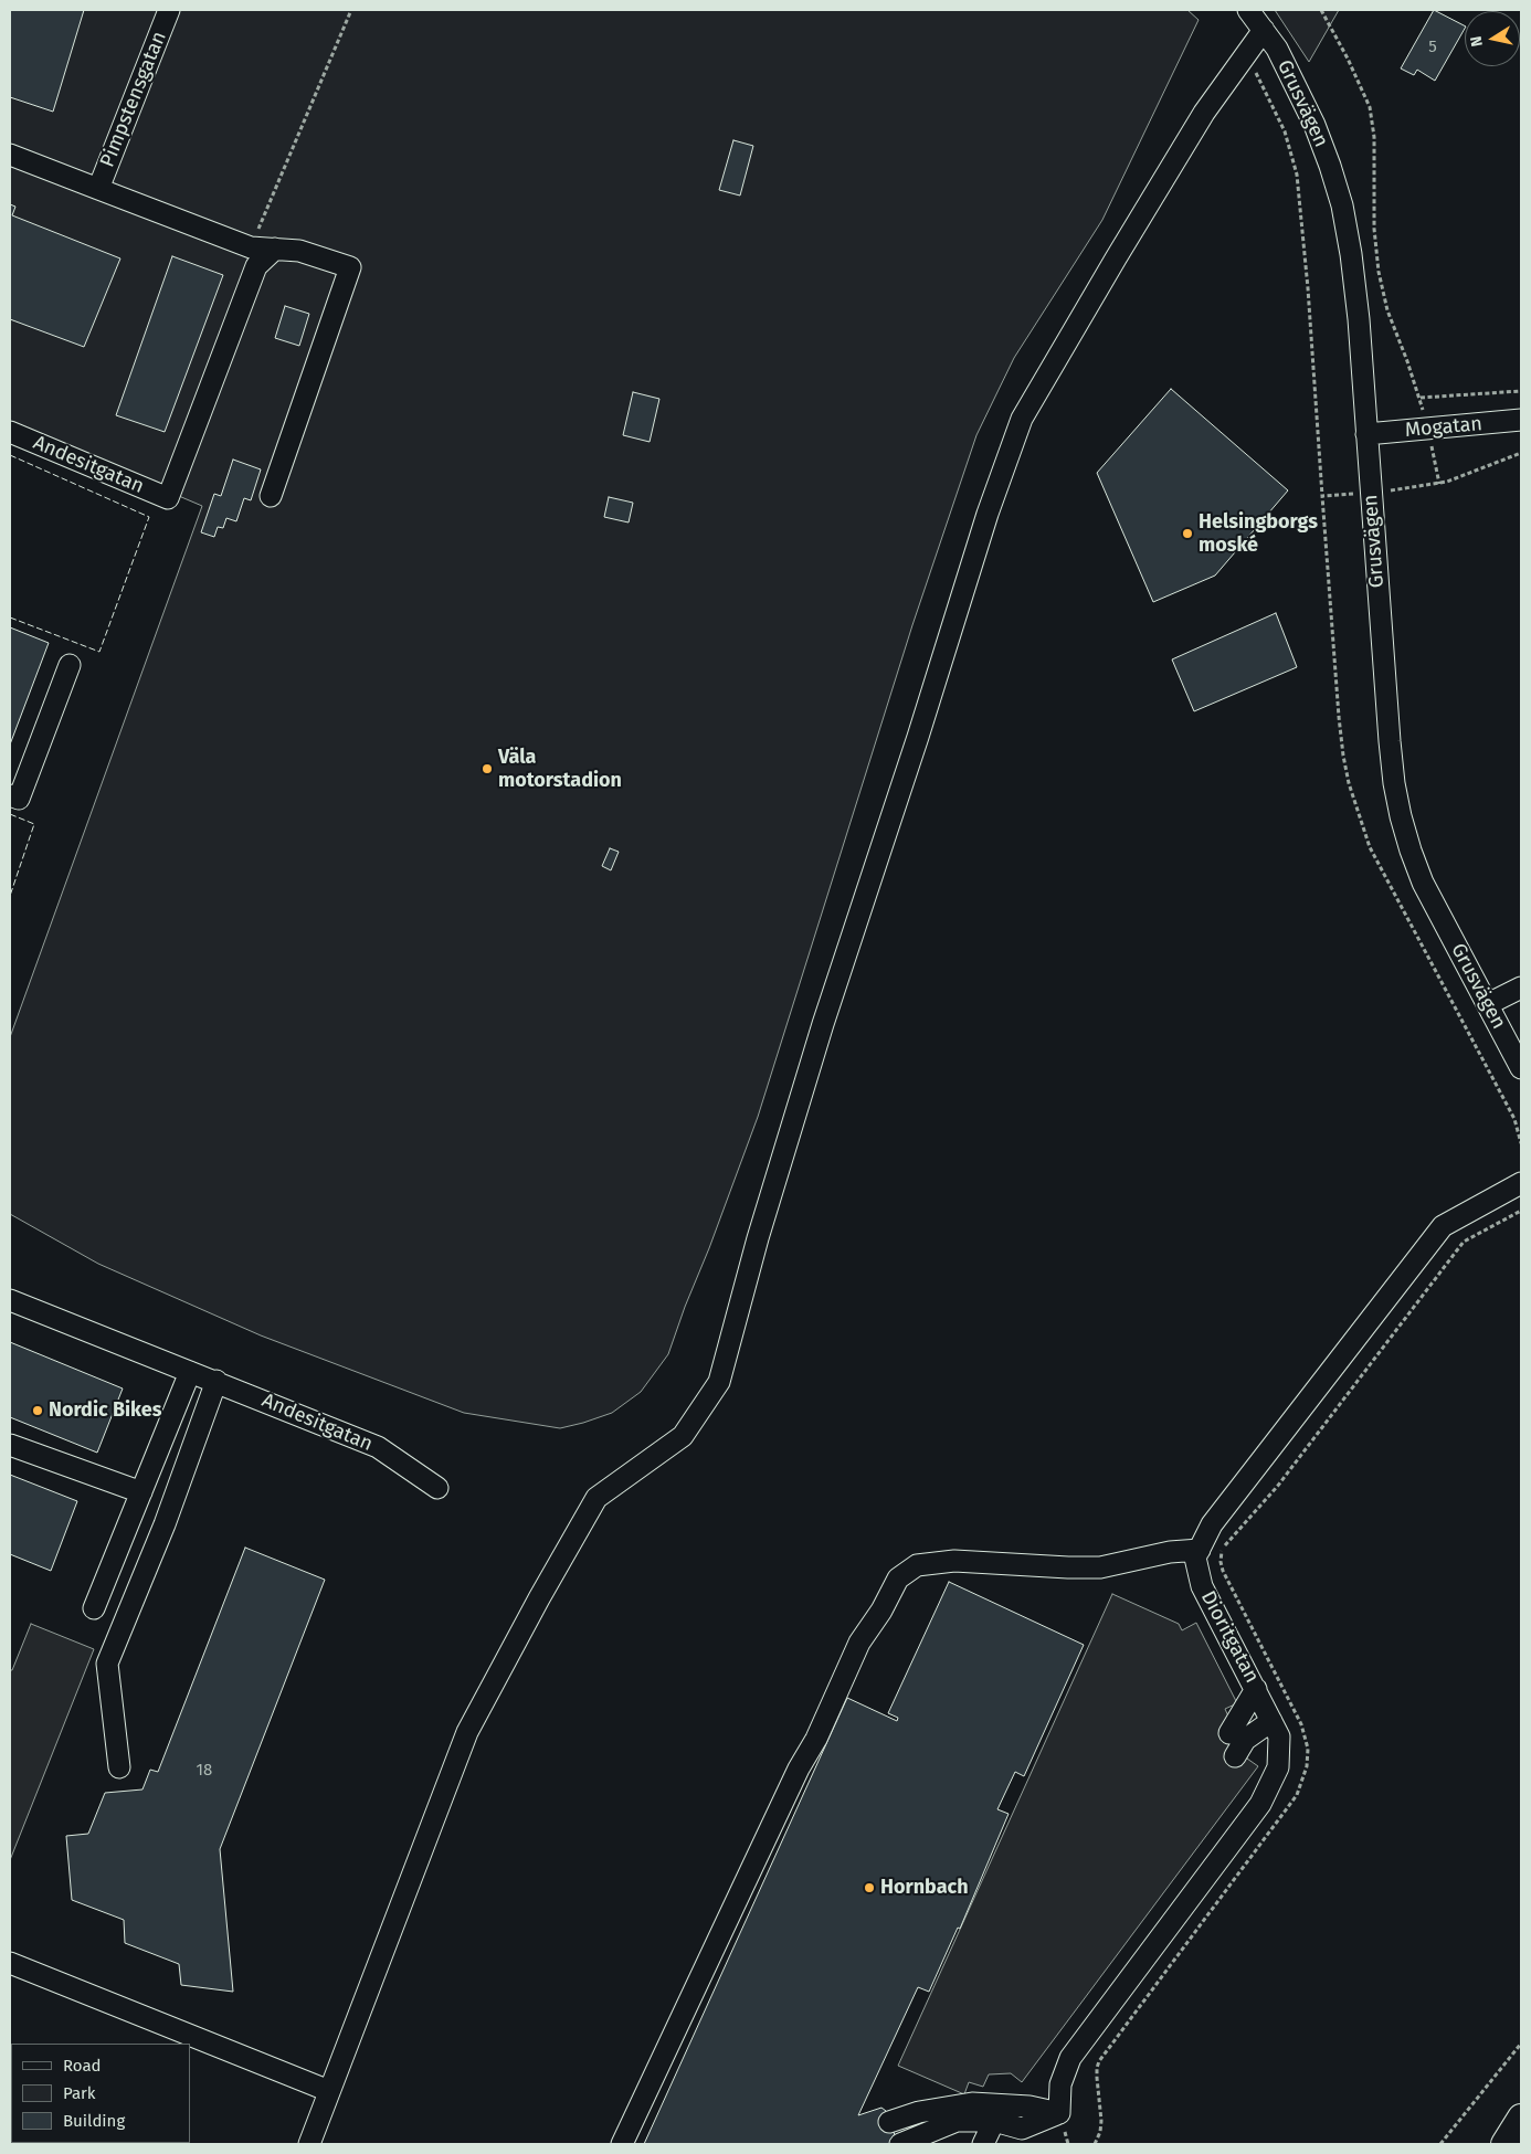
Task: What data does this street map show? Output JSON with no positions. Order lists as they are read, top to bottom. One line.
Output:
{"streets":{"street":["Pimpstensgatan","Grusvägen","Mogatan","Andesitgatan","Dioritgatan"]},"crossings":[["Pimpstensgatan","Andesitgatan"],["Grusvägen","Mogatan"]],"places":["Helsingborgs moské","Väla motorstadion","Nordic Bikes","Hornbach"],"house_numbers":["5","18"],"legend":["Road","Park","Building"],"north":"left"}
